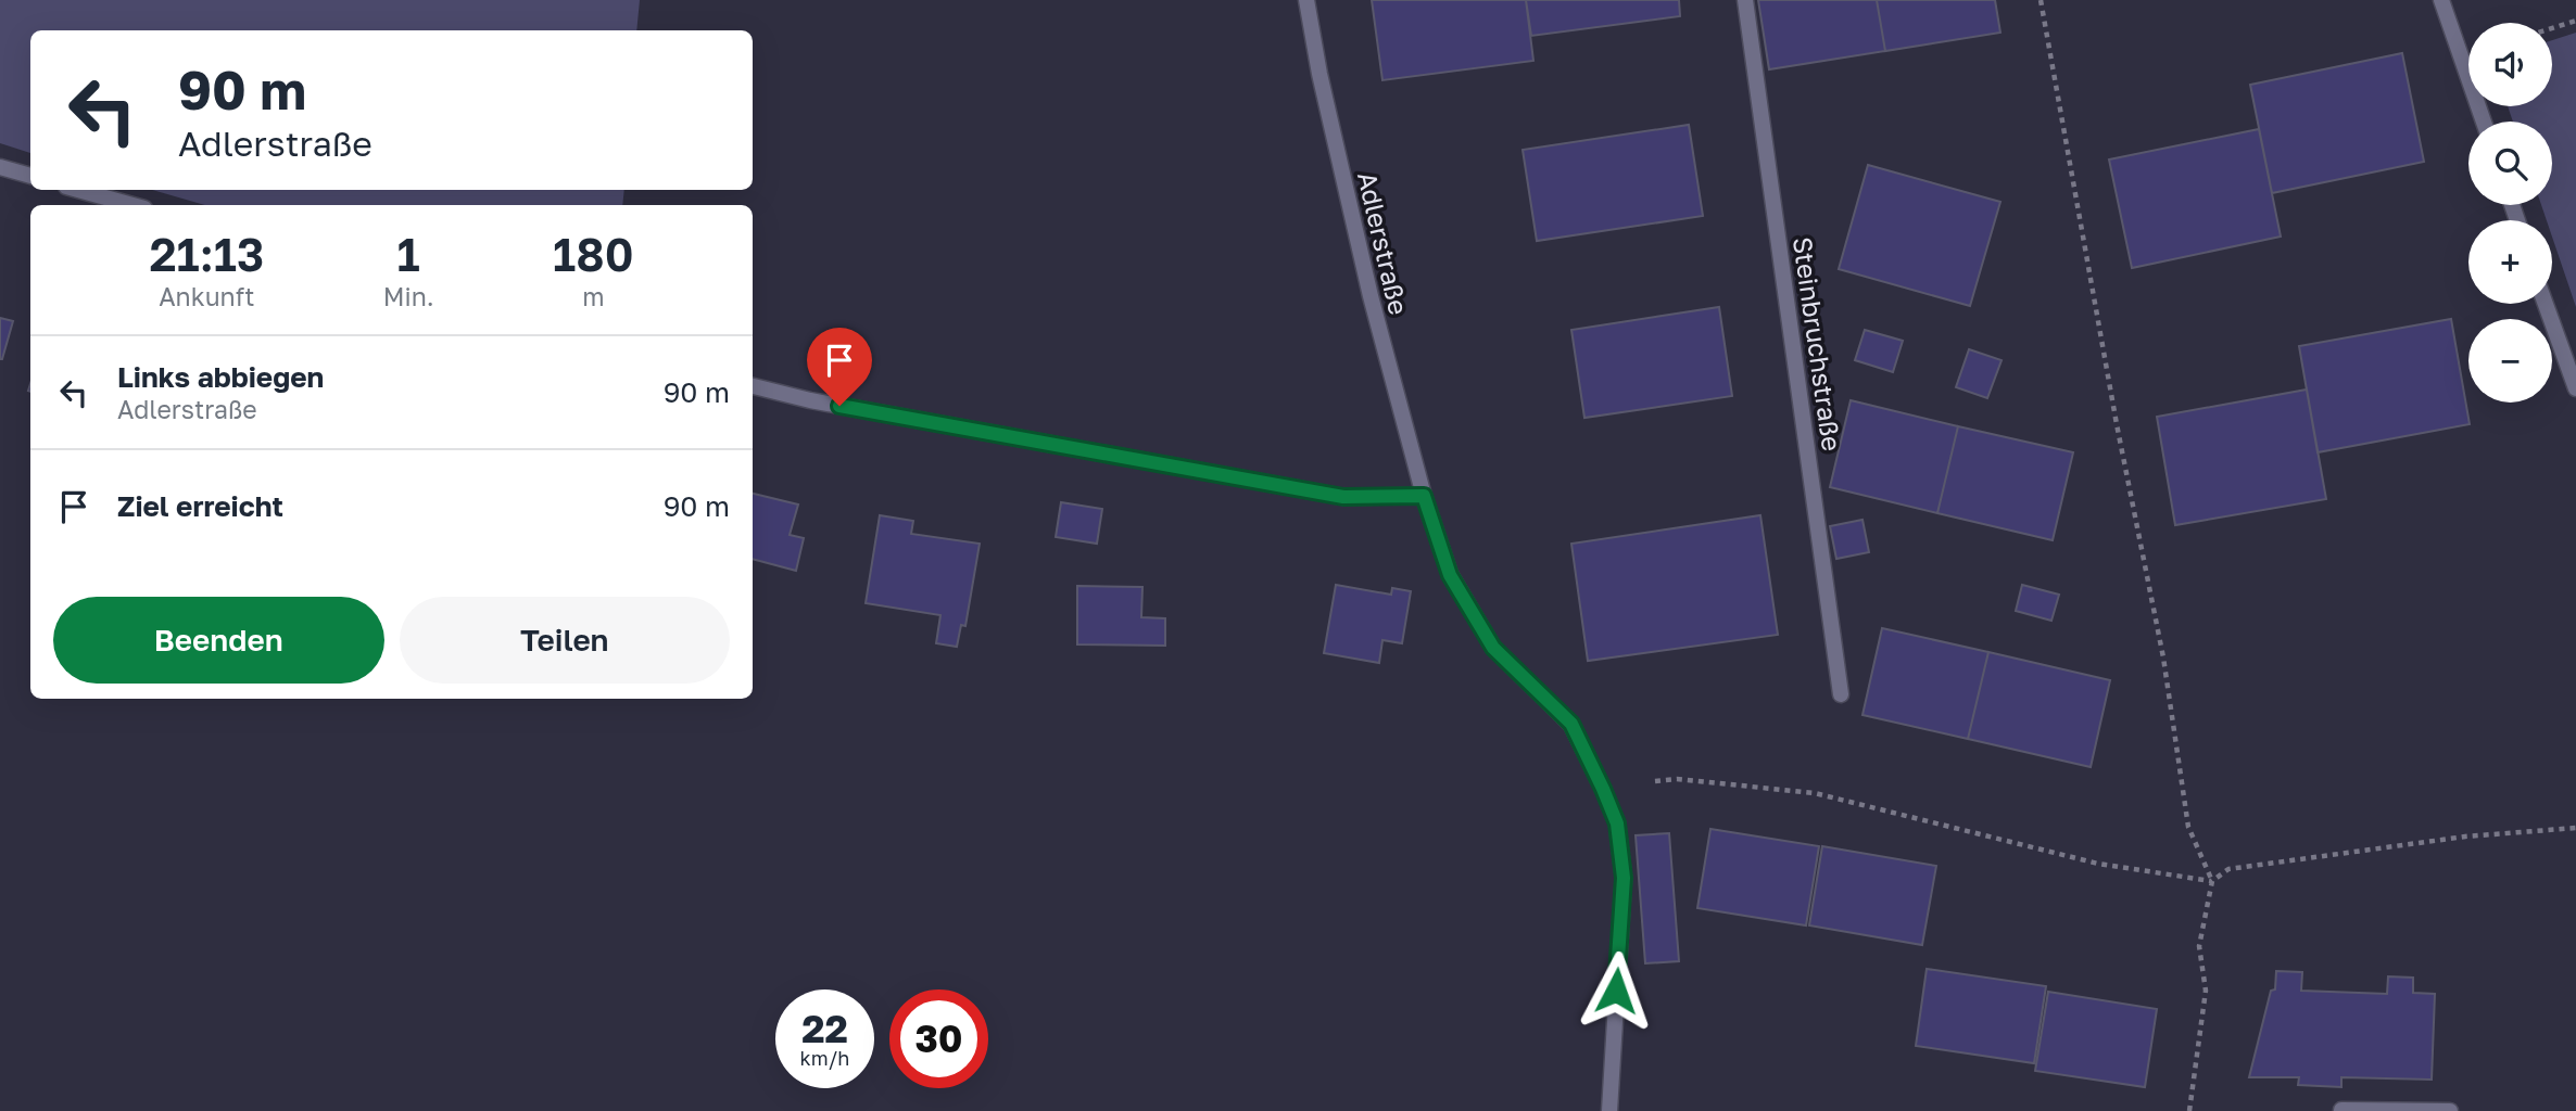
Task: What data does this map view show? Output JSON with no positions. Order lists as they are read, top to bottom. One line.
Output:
{"streets":{"street":["Adlerstraße","Steinbruchstraße"]},"page":{"map_buttons":["+","−"],"turn":["90 m","Adlerstraße"],"eta":["21:13","Ankunft","1","Min.","180","m"],"list":[{"name":"Links abbiegen","note":"Adlerstraße","value":"90 m"},{"name":"Ziel erreicht","value":"90 m"}],"buttons":["Beenden","Teilen"],"speed":"22 km/h","limit":"30"}}
